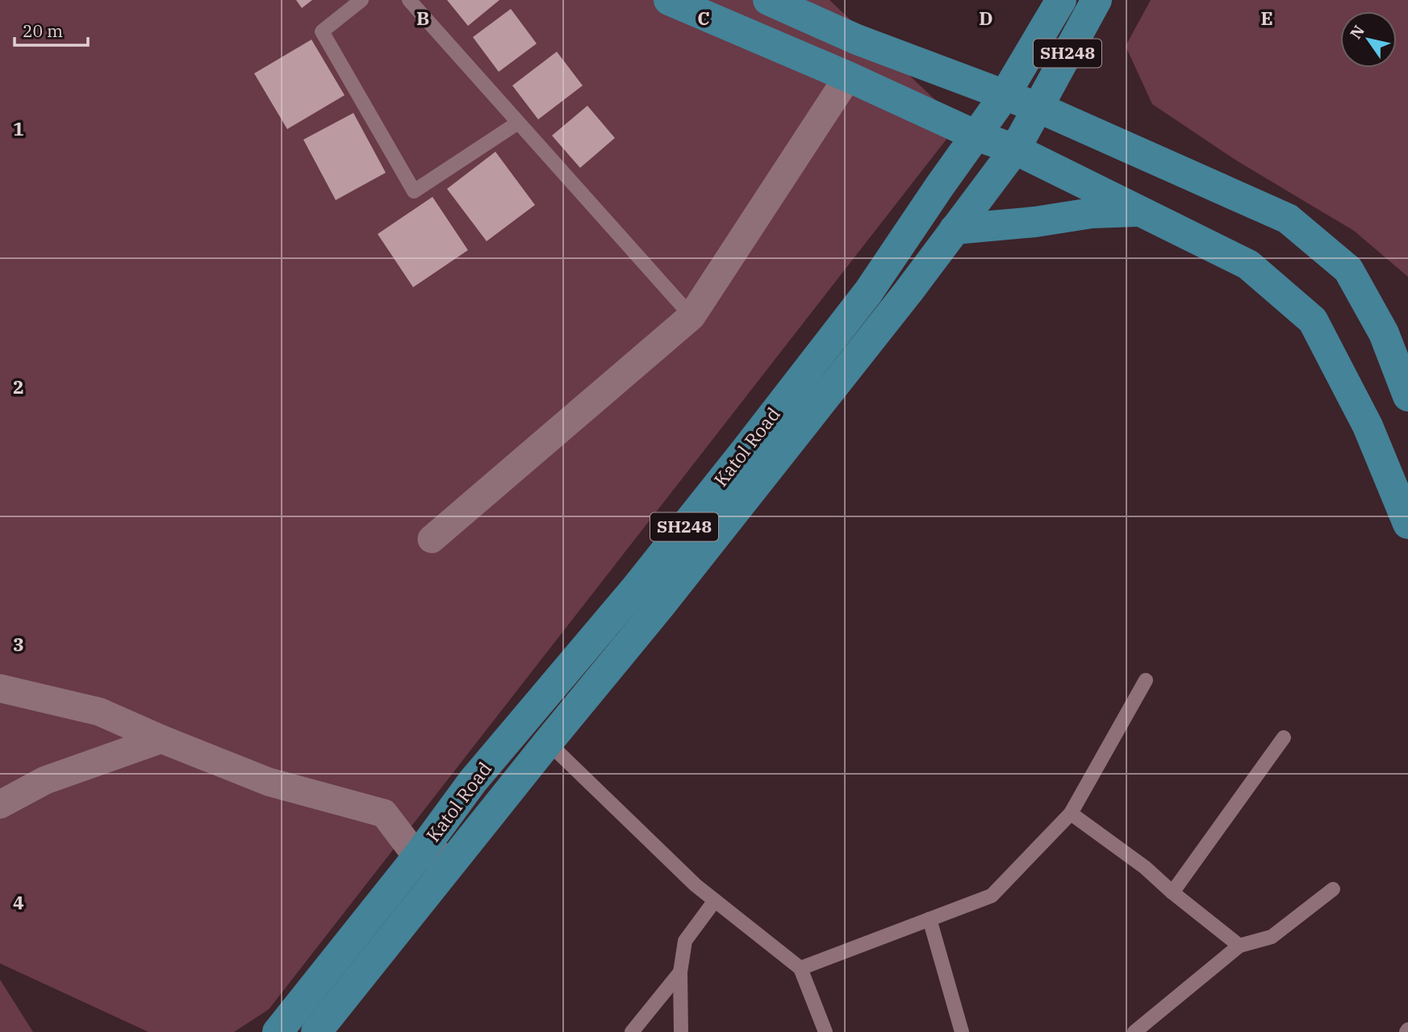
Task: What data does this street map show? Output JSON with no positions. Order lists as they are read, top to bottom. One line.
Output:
{"streets":{"main road":["SH248","Katol Road"]},"scale_bar":"20 m","north":"top left","grid":{"columns":["B","C","D","E"],"rows":["1","2","3","4"]}}
